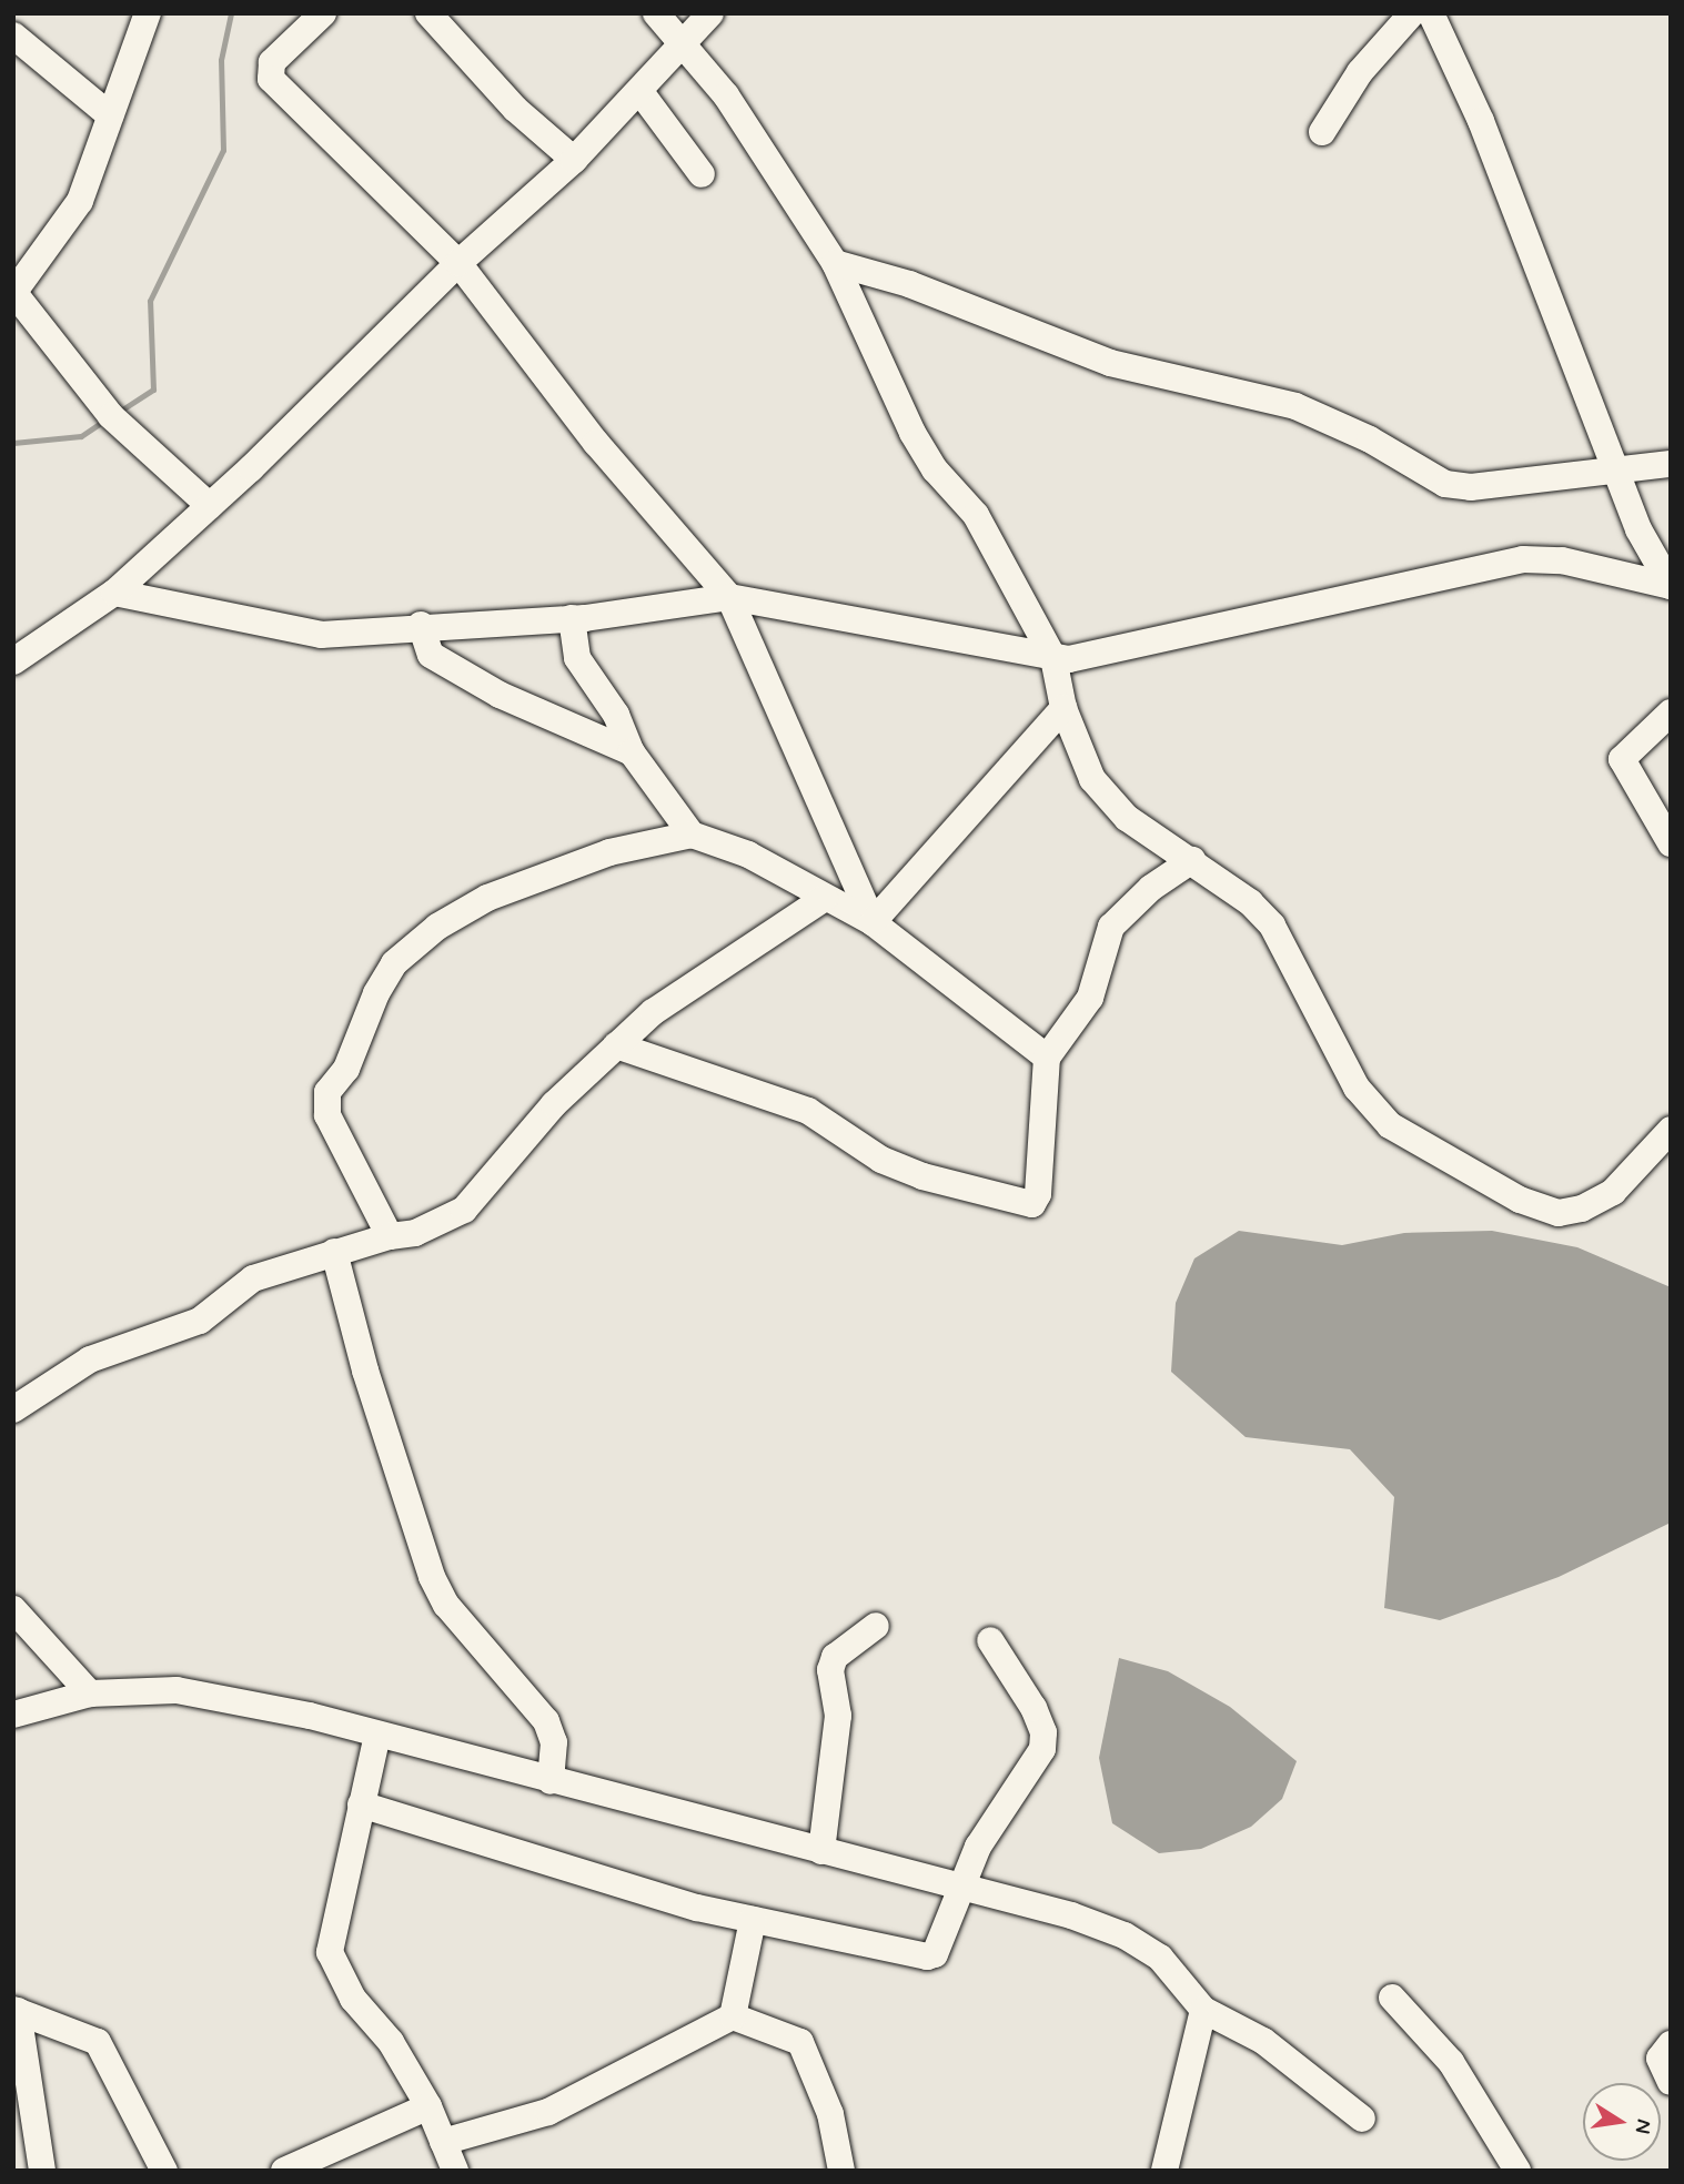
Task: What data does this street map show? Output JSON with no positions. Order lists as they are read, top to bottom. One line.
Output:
{"north":"right"}
